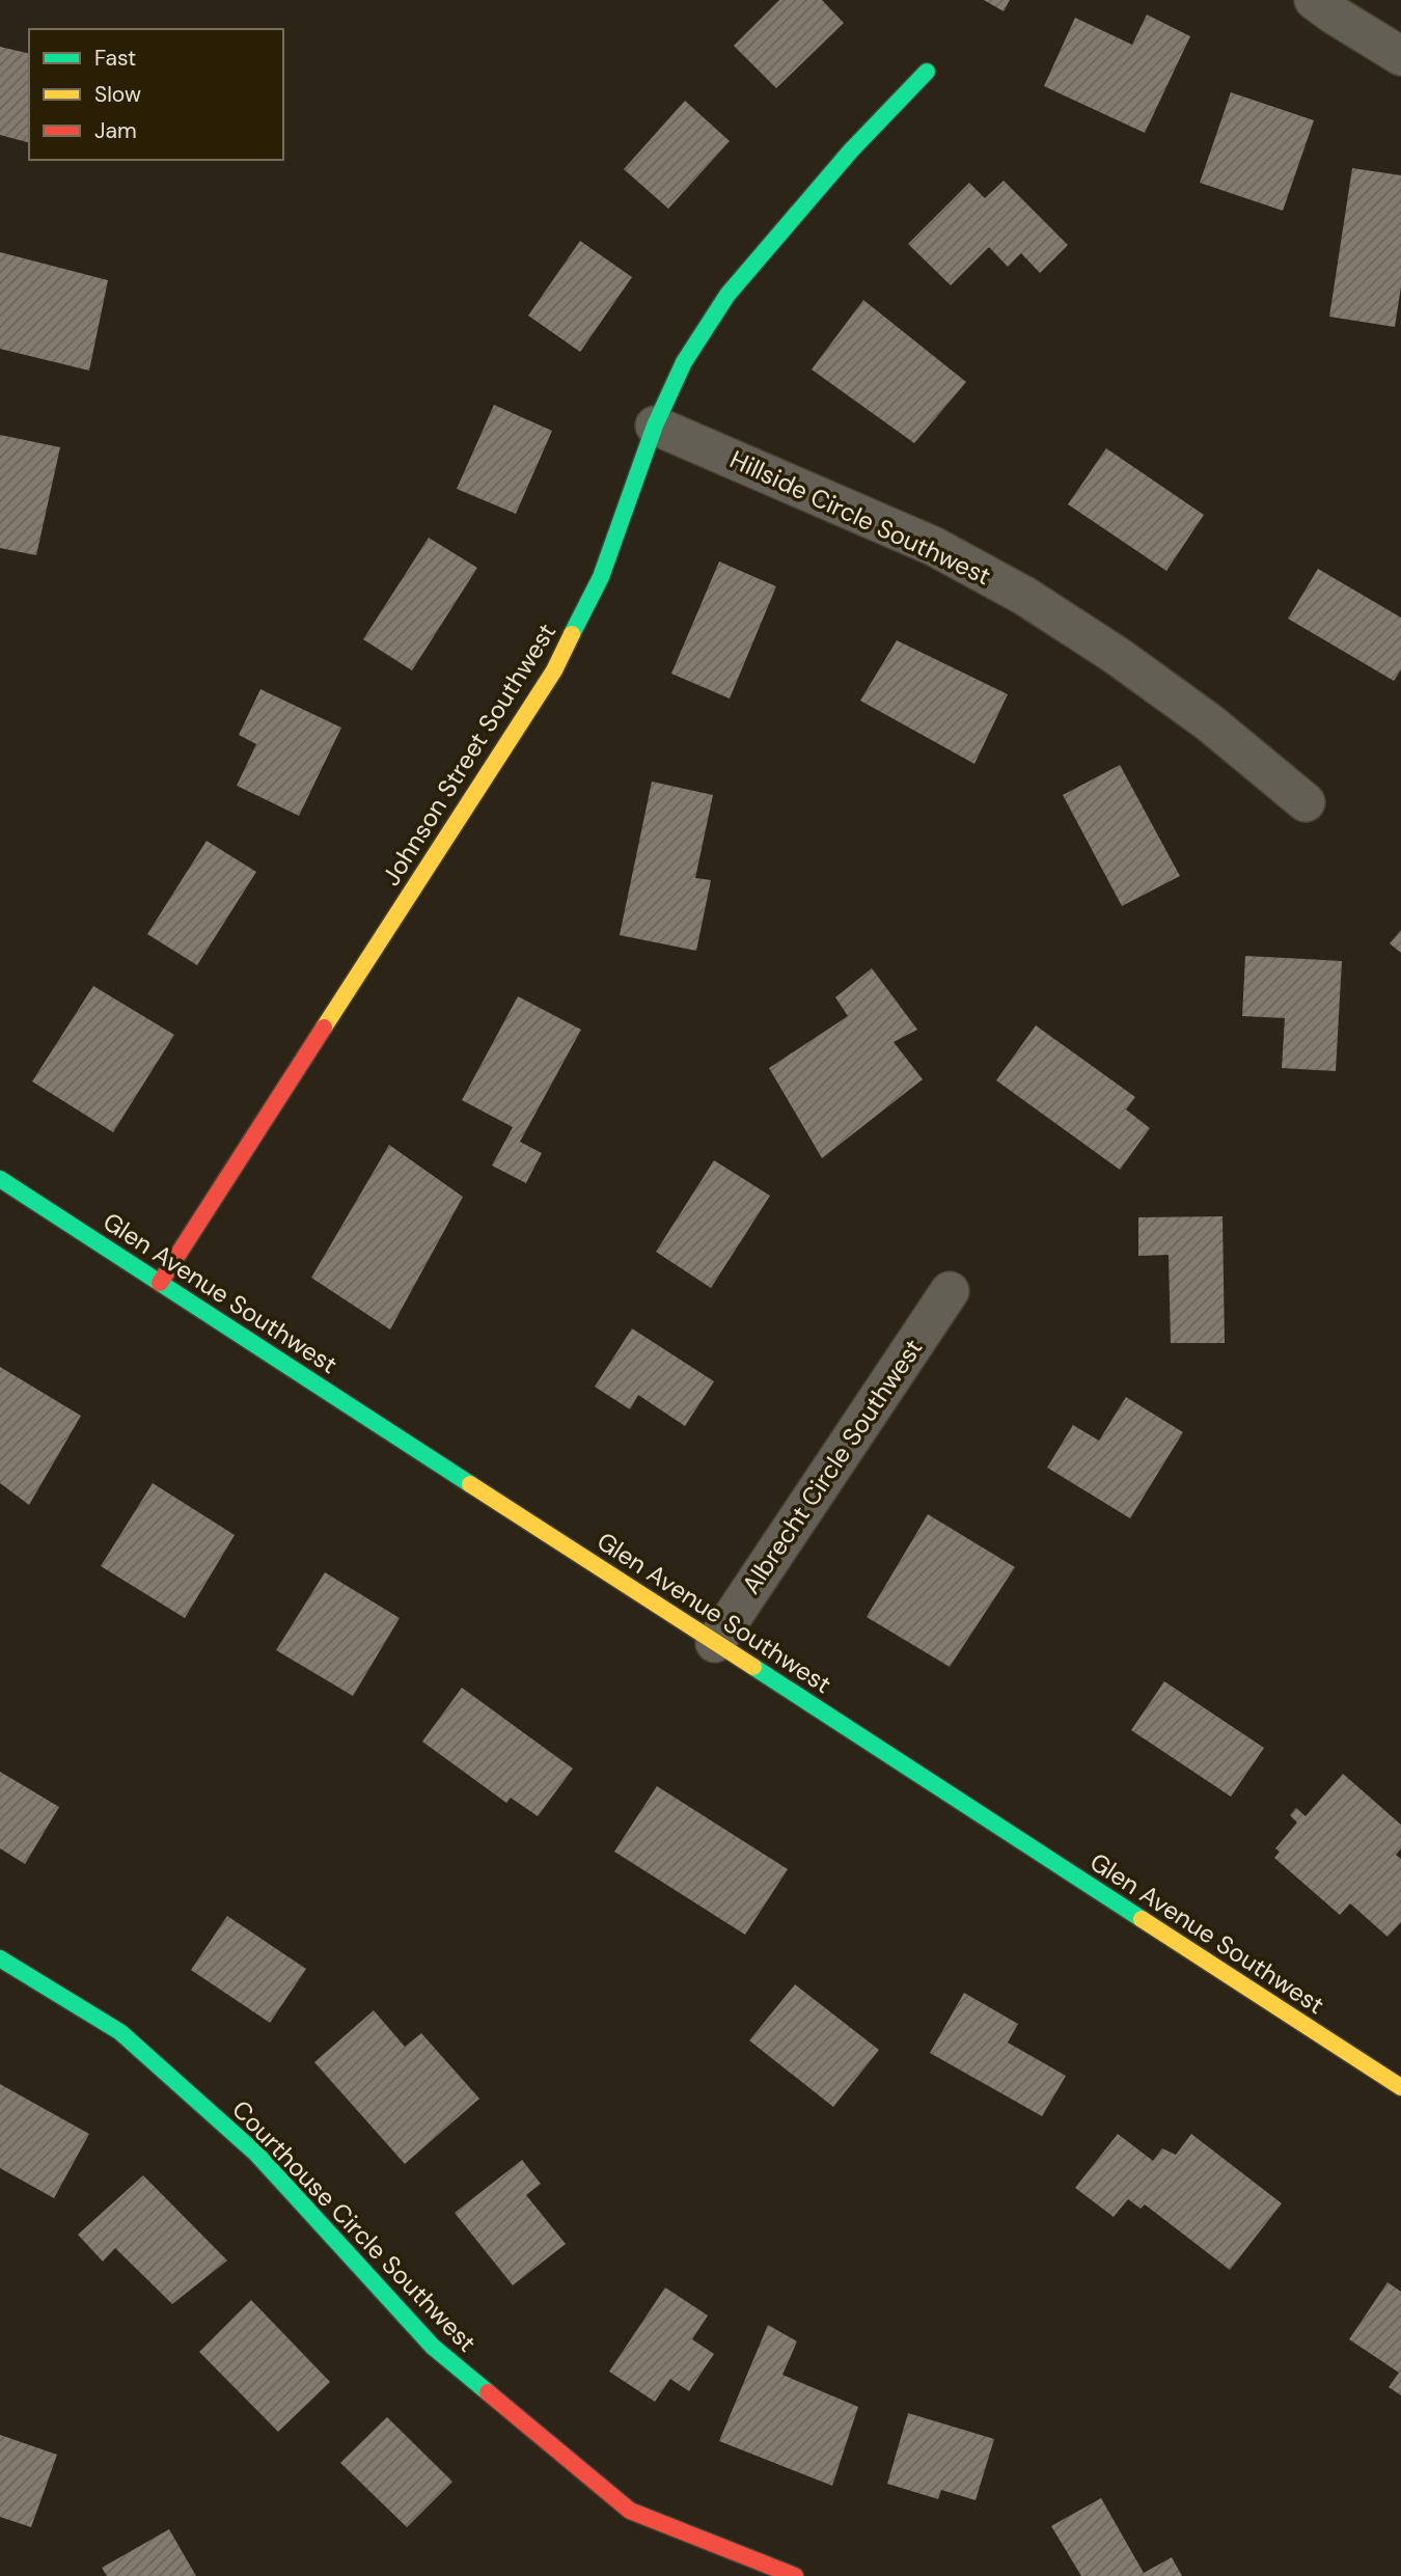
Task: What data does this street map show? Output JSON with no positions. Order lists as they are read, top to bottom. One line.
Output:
{"streets":{"street":["Hillside Circle Southwest","Johnson Street Southwest","Glen Avenue Southwest","Albrecht Circle Southwest","Courthouse Circle Southwest"]},"crossings":[["Hillside Circle Southwest","Johnson Street Southwest"],["Johnson Street Southwest","Glen Avenue Southwest"],["Glen Avenue Southwest","Albrecht Circle Southwest"]],"legend":["Fast","Slow","Jam"]}
